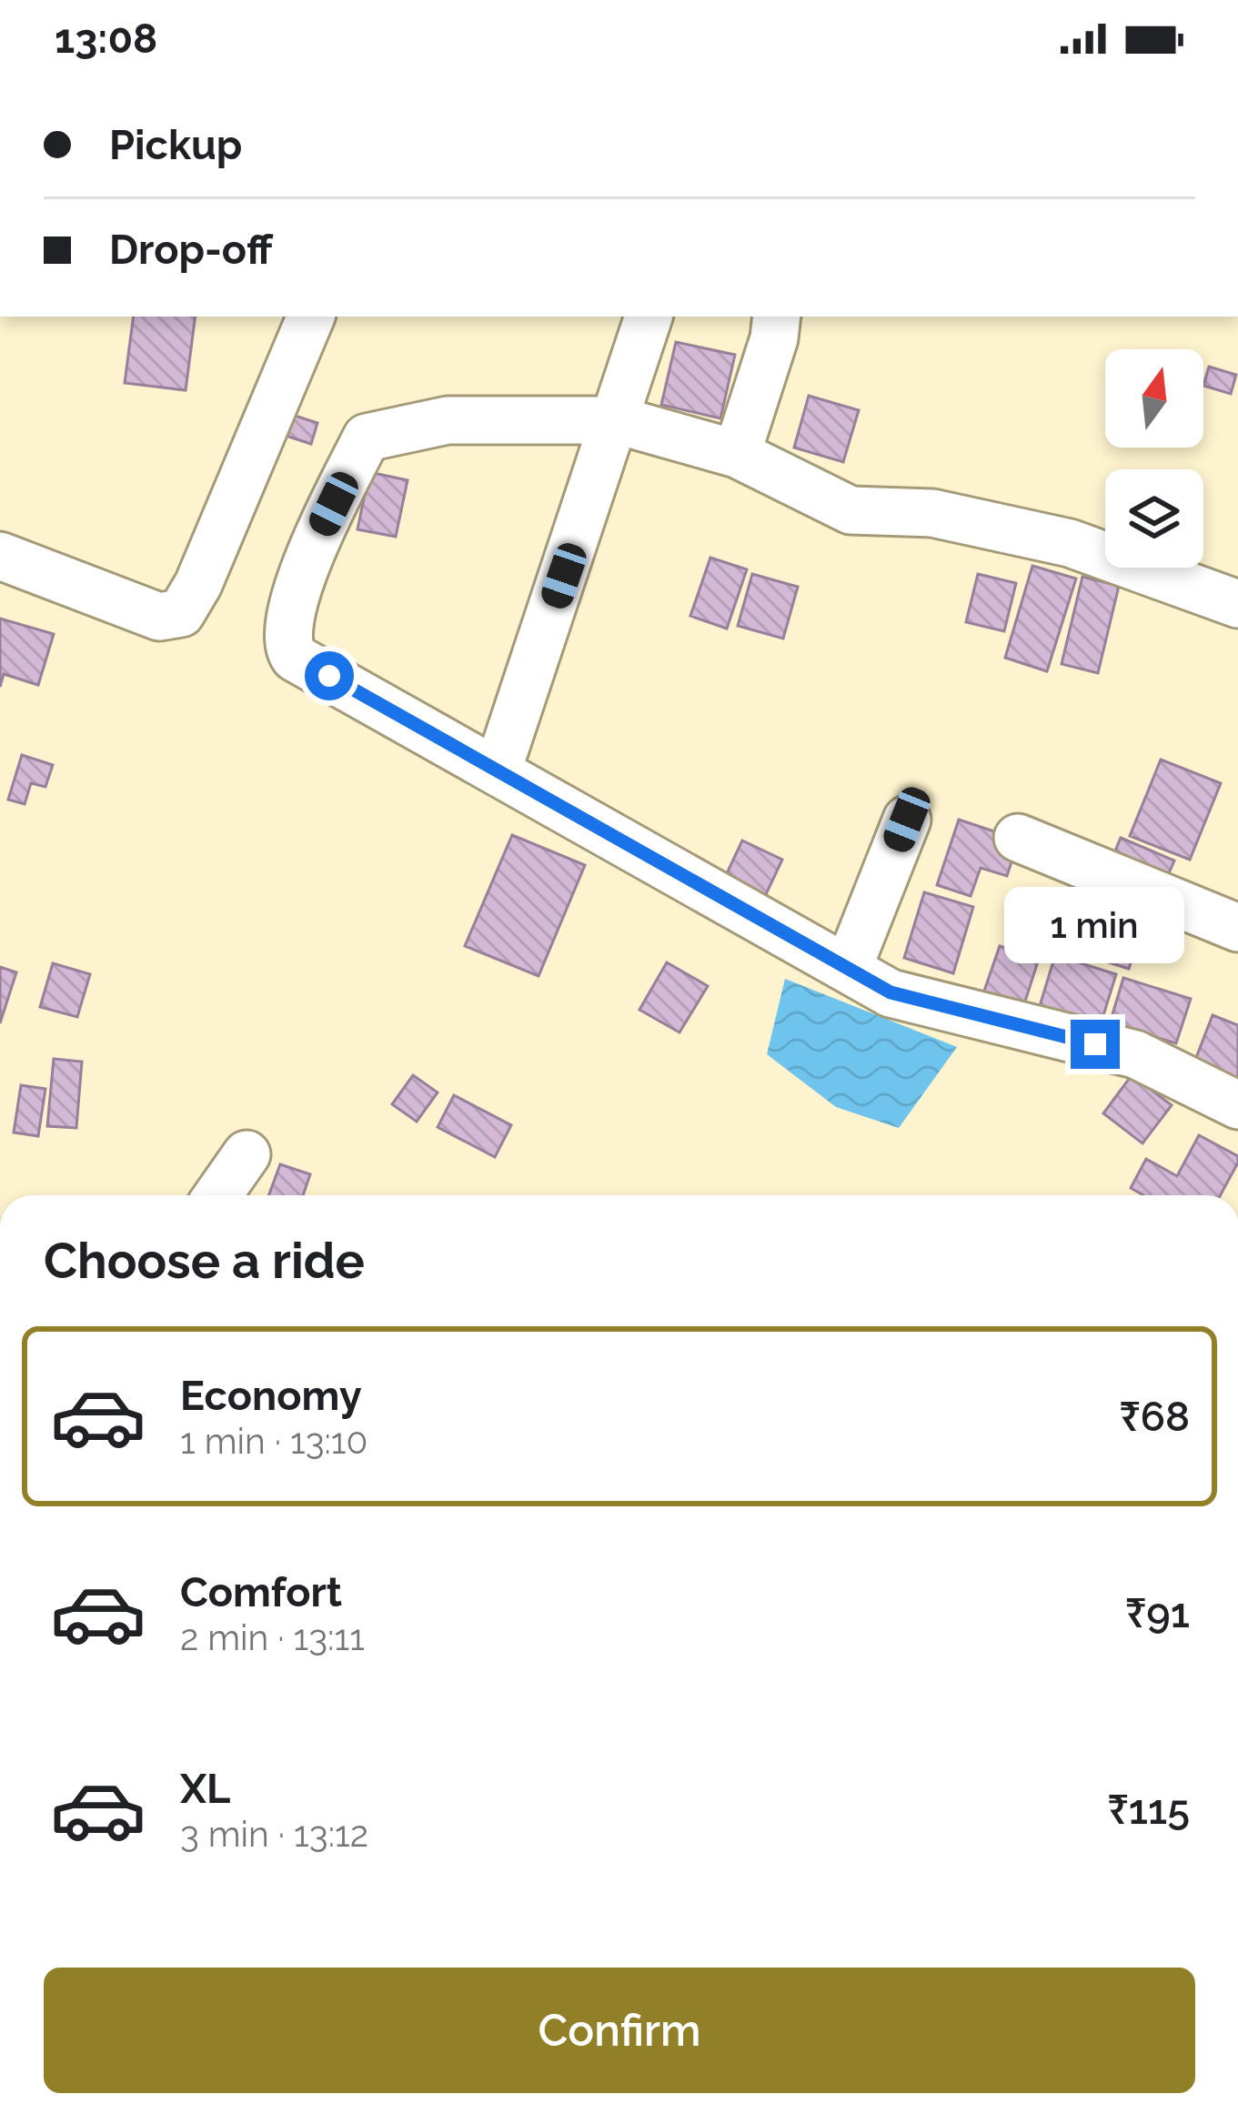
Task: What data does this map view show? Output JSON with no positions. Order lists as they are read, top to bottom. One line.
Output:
{"north":"top","page":{"status":"13:08","banner":["Pickup","Drop-off"],"bubble":"1 min","heading":"Choose a ride","list":[{"name":"Economy","note":"1 min · 13:10","value":"₹68"},{"name":"Comfort","note":"2 min · 13:11","value":"₹91"},{"name":"XL","note":"3 min · 13:12","value":"₹115"}],"buttons":"Confirm"}}
